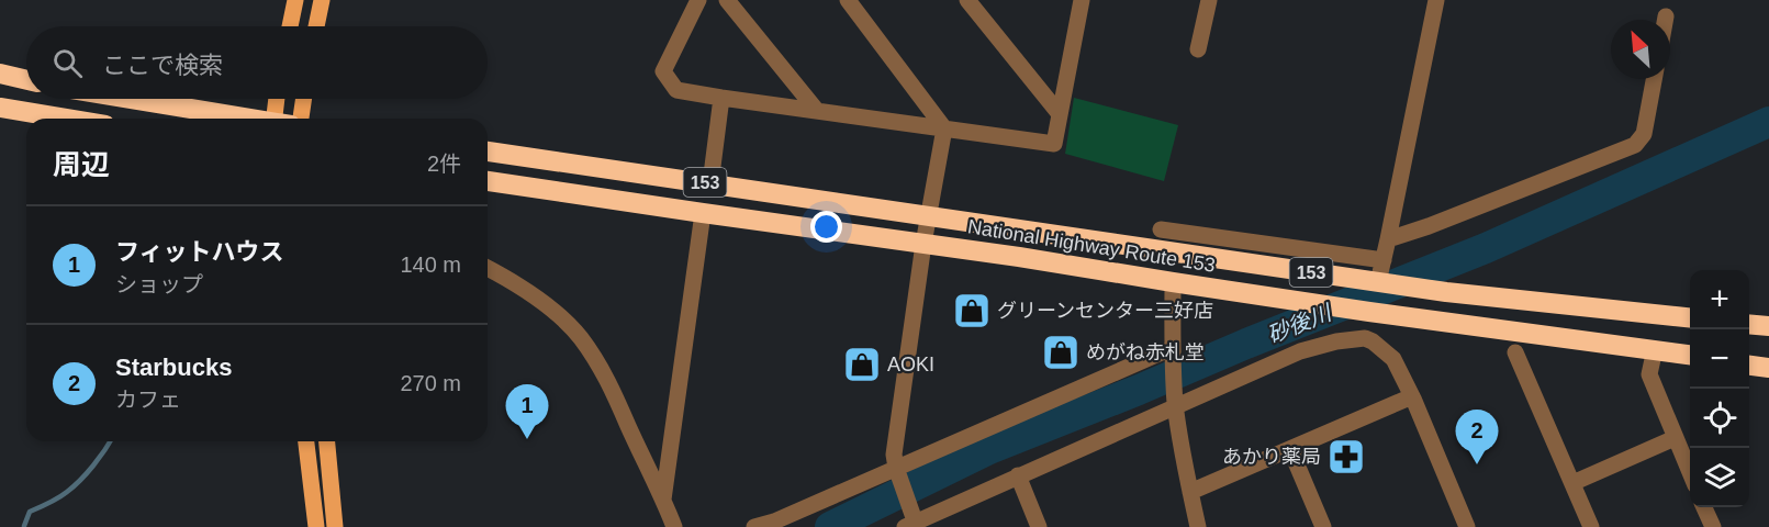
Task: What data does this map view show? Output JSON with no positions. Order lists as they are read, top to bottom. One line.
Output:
{"streets":{"highway":["153","National Highway Route 153"]},"water":["砂後川"],"places":{"shop":["グリーンセンター三好店","めがね赤札堂","AOKI"],"pharmacy":["あかり薬局"]},"north":"top left","page":{"search":"ここで検索","heading":["周辺","2件"],"list":[{"mark":"1","name":"フィットハウス","note":"ショップ","value":"140 m"},{"mark":"2","name":"Starbucks","note":"カフェ","value":"270 m"}],"map_buttons":["+","−"],"pins":["1","2"]}}
